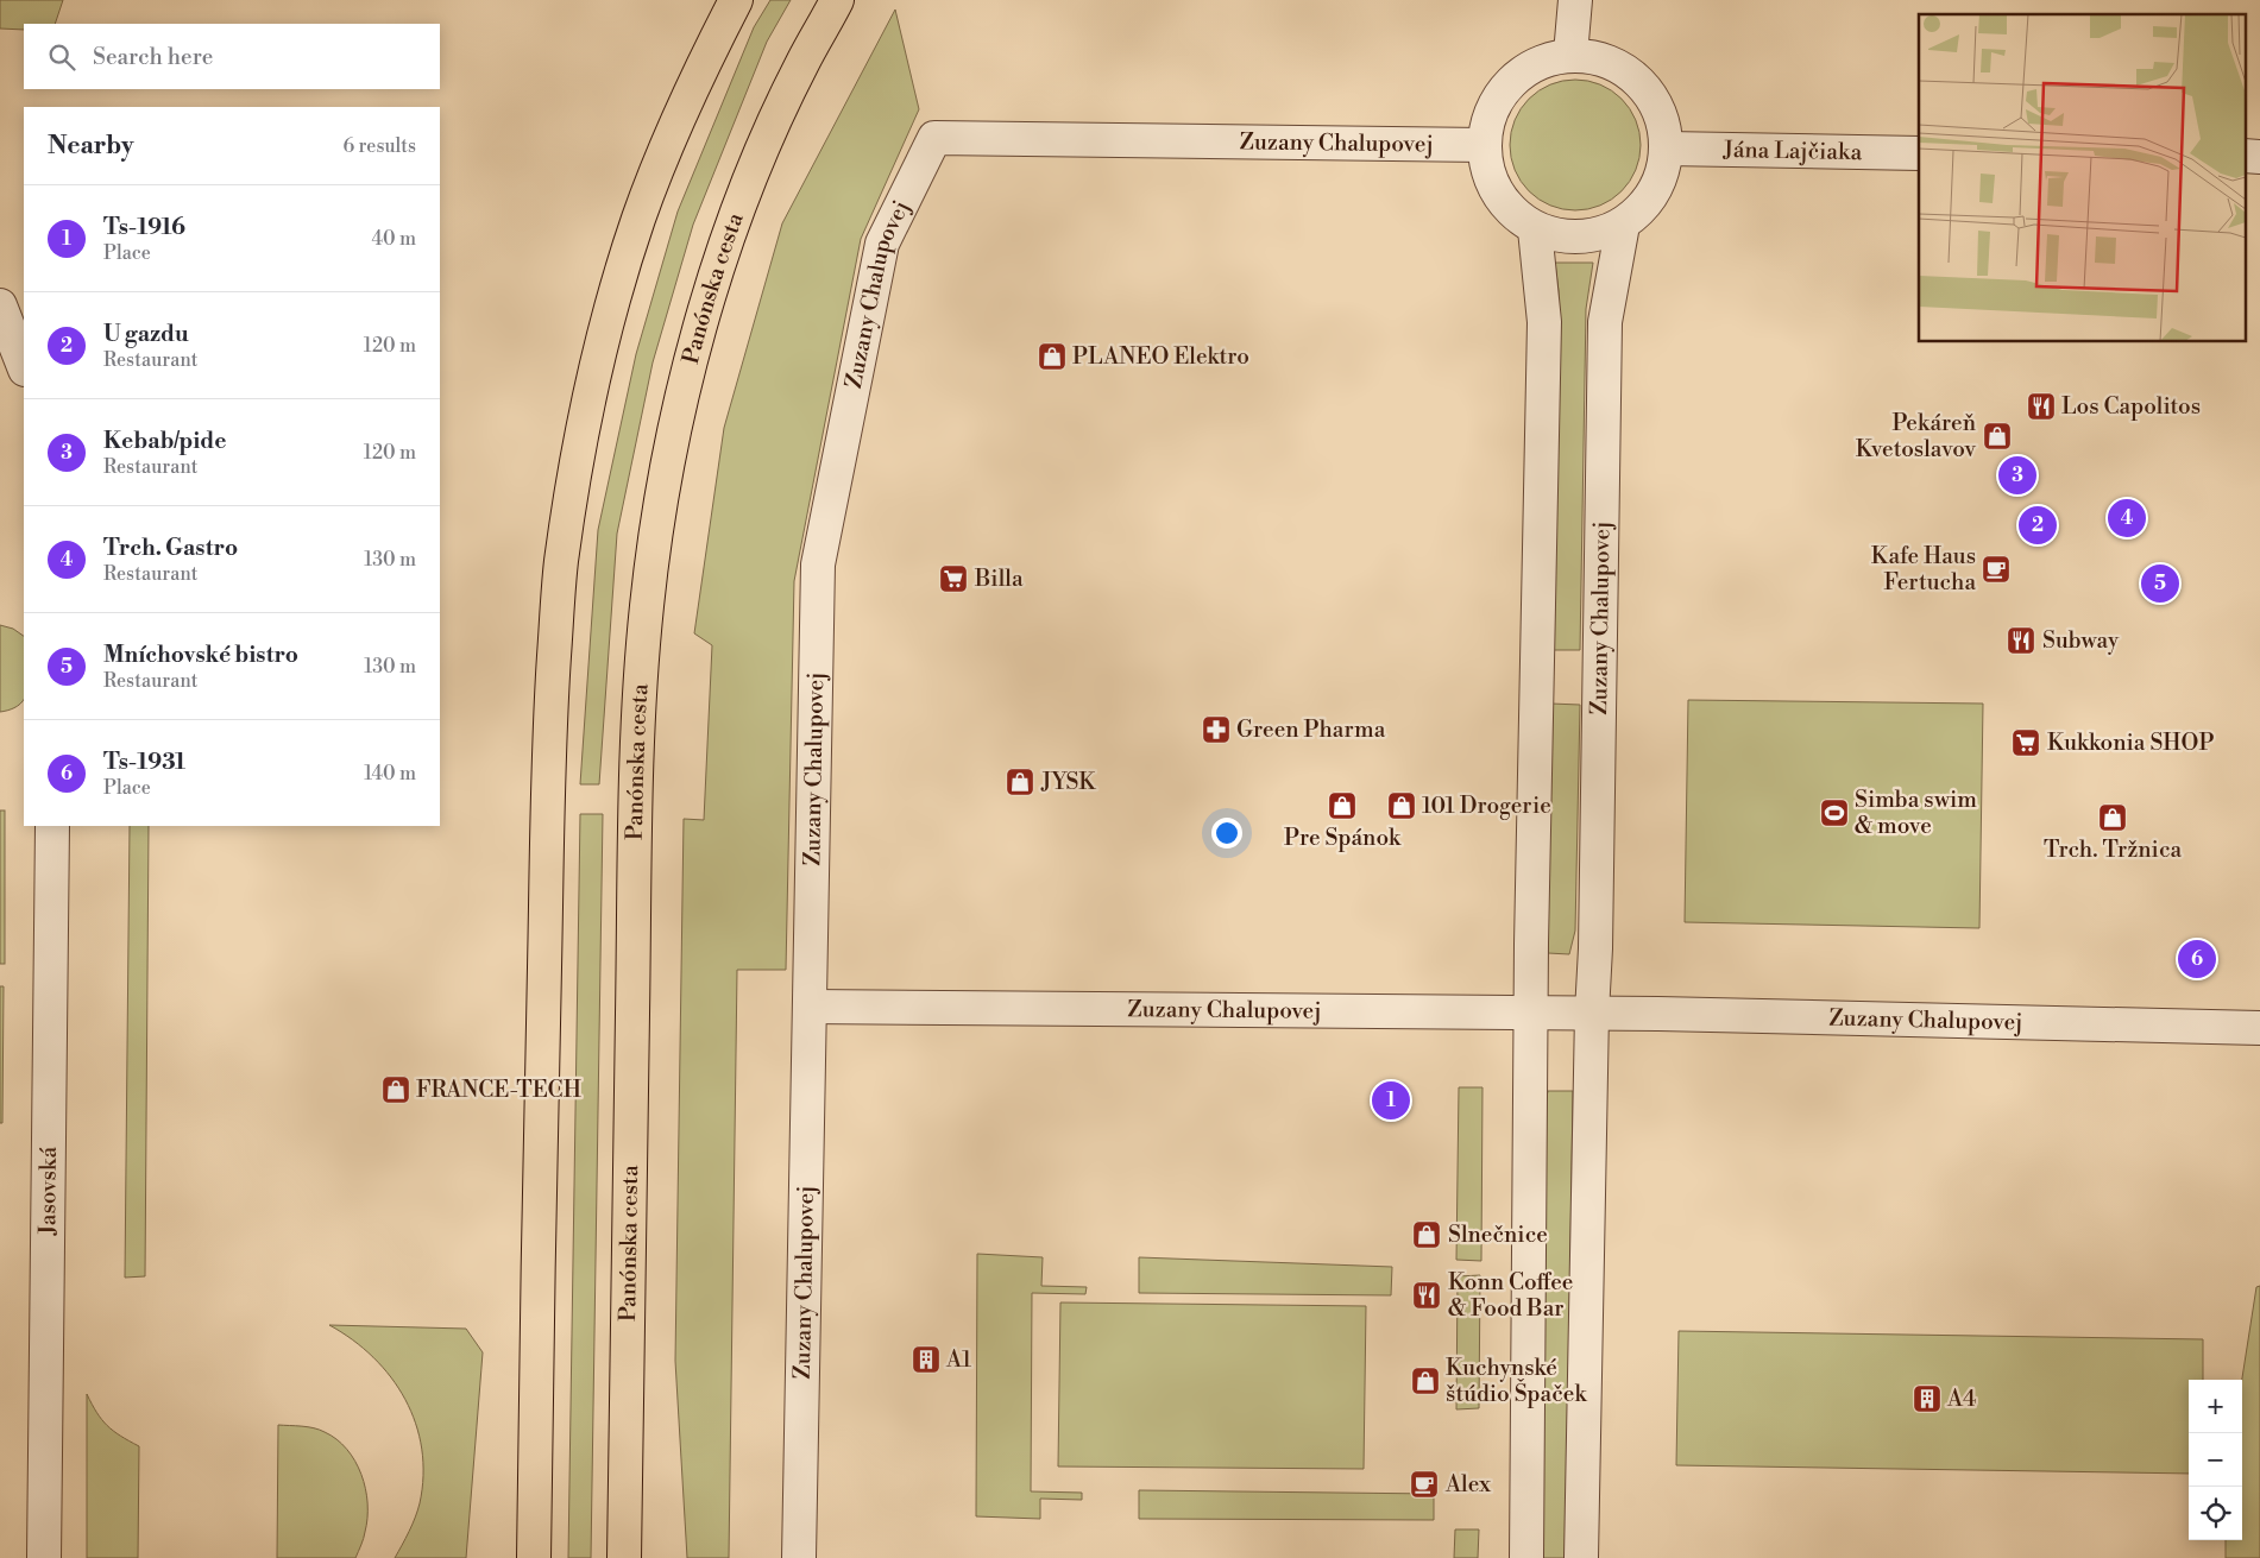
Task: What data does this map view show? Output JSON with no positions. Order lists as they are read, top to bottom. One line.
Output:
{"streets":{"main road":["Panónska cesta"],"street":["Zuzany Chalupovej","Jána Lajčiaka","Jasovská"]},"crossings":[["Zuzany Chalupovej","Jána Lajčiaka"]],"places":{"shop":["PLANEO Elektro","Pekáreň Kvetoslavov","JYSK","Pre Spánok","101 Drogerie","Trch. Tržnica","FRANCE-TECH","Slnečnice","Kuchynské štúdio Špaček"],"restaurant":["Los Capolitos","Subway","Konn Coffee & Food Bar"],"cafe":["Kafe Haus Fertucha","Alex"],"supermarket":["Billa","Kukkonia SHOP"],"pharmacy":["Green Pharma"],"sports":["Simba swim & move"],"building":["A1","A4"]},"page":{"search":"Search here","heading":["Nearby","6 results"],"list":[{"mark":"1","name":"Ts-1916","note":"Place","value":"40 m"},{"mark":"2","name":"U gazdu","note":"Restaurant","value":"120 m"},{"mark":"3","name":"Kebab/pide","note":"Restaurant","value":"120 m"},{"mark":"4","name":"Trch. Gastro","note":"Restaurant","value":"130 m"},{"mark":"5","name":"Mníchovské bistro","note":"Restaurant","value":"130 m"},{"mark":"6","name":"Ts-1931","note":"Place","value":"140 m"}],"pins":["3","4","2","5","6","1"],"map_buttons":["+","−"]}}
